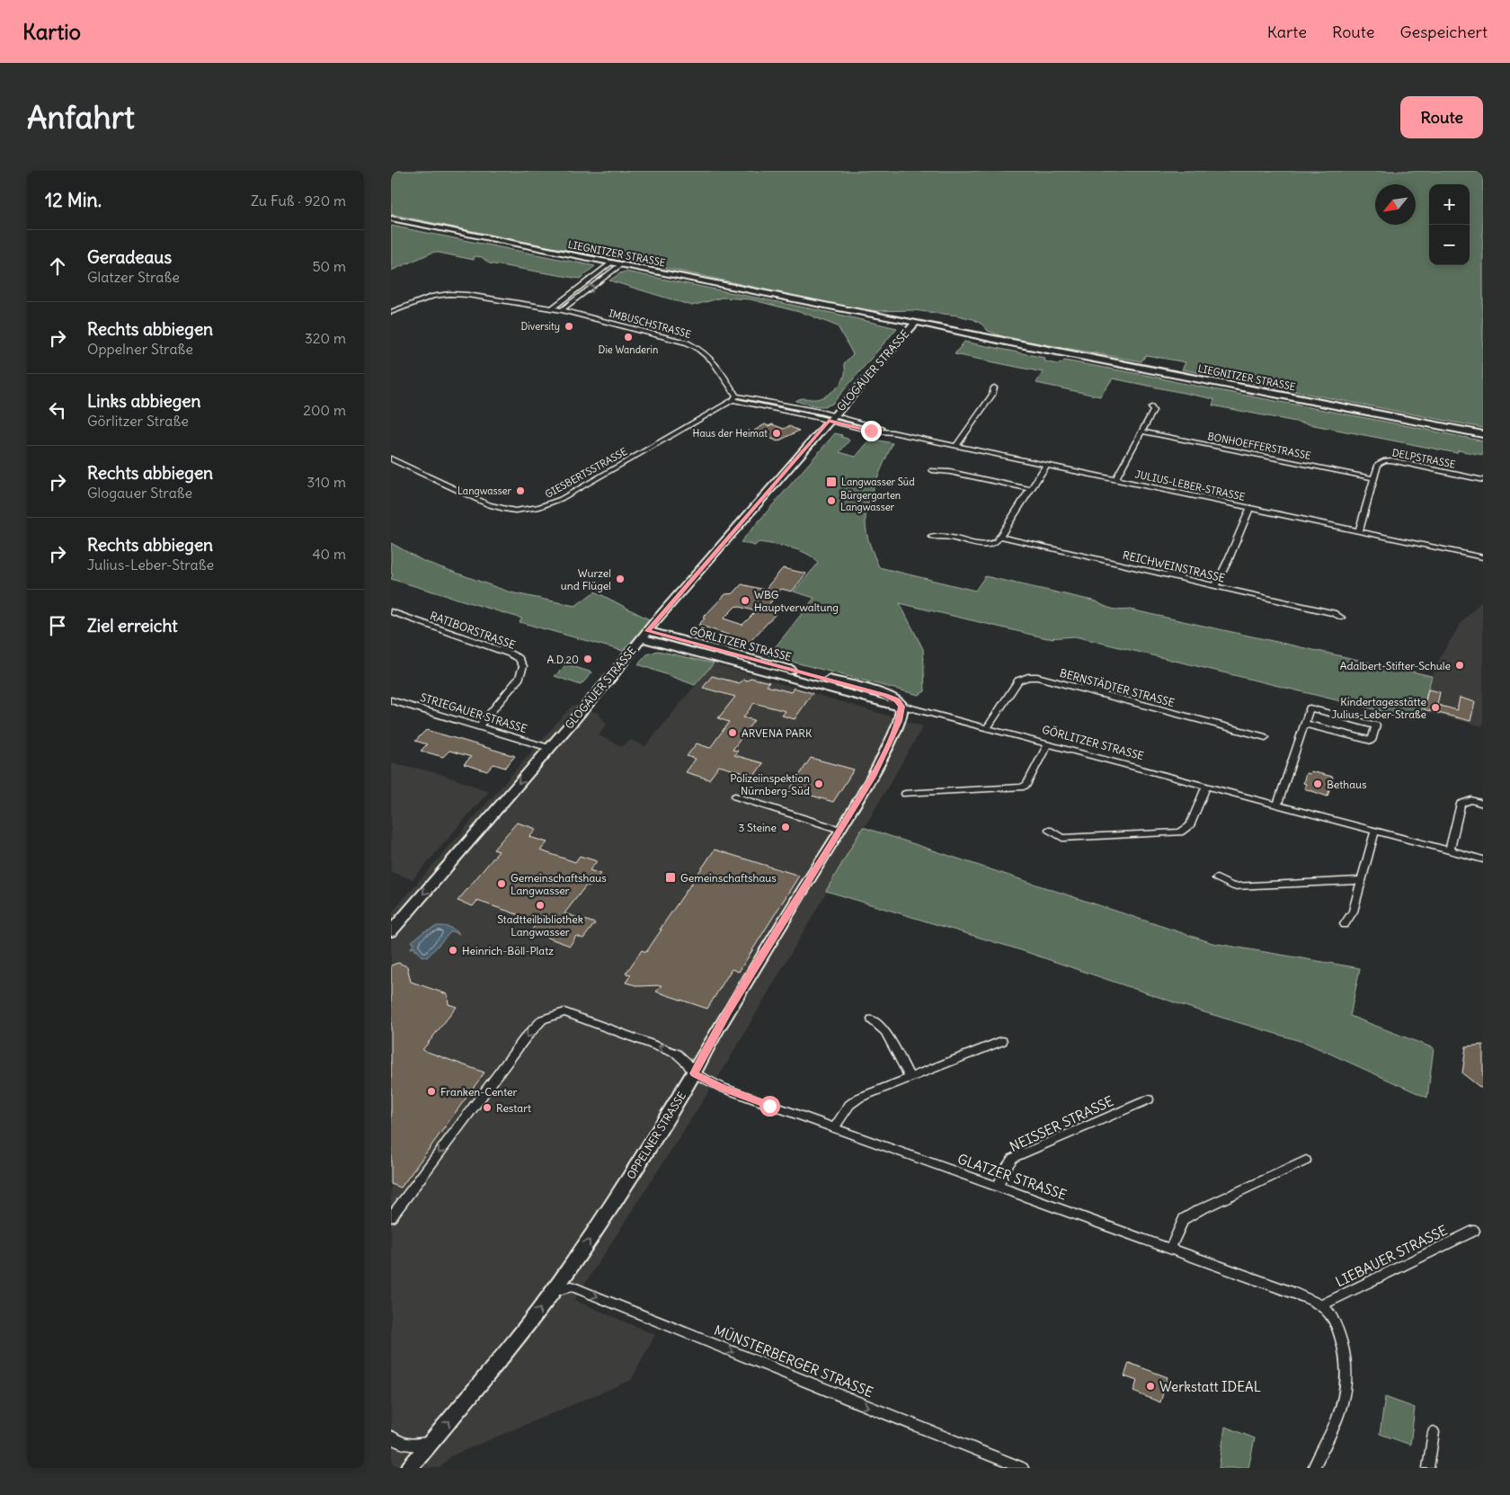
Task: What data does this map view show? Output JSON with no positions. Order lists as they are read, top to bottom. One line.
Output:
{"streets":{"street":["LIEGNITZER STRASSE","IMBUSCHSTRASSE","GLOGAUER STRASSE","BONHOEFFERSTRASSE","DELPSTRASSE","GIESBERTSSTRASSE","JULIUS-LEBER-STRASSE","REICHWEINSTRASSE","RATIBORSTRASSE","GÖRLITZER STRASSE","BERNSTÄDTER STRASSE","STRIEGAUER STRASSE","NEISSER STRASSE","OPPELNER STRASSE","GLATZER STRASSE","LIEBAUER STRASSE","MÜNSTERBERGER STRASSE"]},"crossings":[["LIEGNITZER STRASSE","GLOGAUER STRASSE"],["IMBUSCHSTRASSE","GIESBERTSSTRASSE"],["GLOGAUER STRASSE","JULIUS-LEBER-STRASSE"],["GLOGAUER STRASSE","GÖRLITZER STRASSE"],["GLOGAUER STRASSE","STRIEGAUER STRASSE"],["BONHOEFFERSTRASSE","DELPSTRASSE"],["DELPSTRASSE","JULIUS-LEBER-STRASSE"],["RATIBORSTRASSE","STRIEGAUER STRASSE"],["GÖRLITZER STRASSE","BERNSTÄDTER STRASSE"],["GÖRLITZER STRASSE","OPPELNER STRASSE"],["NEISSER STRASSE","GLATZER STRASSE"],["OPPELNER STRASSE","GLATZER STRASSE"],["OPPELNER STRASSE","MÜNSTERBERGER STRASSE"],["GLATZER STRASSE","LIEBAUER STRASSE"]],"one_way":["OPPELNER STRASSE","MÜNSTERBERGER STRASSE"],"places":{"other":["Diversity","Die Wanderin","Haus der Heimat","Langwasser","Bürgergarten Langwasser","Wurzel und Flügel","WBG Hauptverwaltung","A.D.20","Adalbert-Stifter-Schule","Kindertagesstätte Julius-Leber-Straße","ARVENA PARK","Polizeiinspektion Nürnberg-Süd","Bethaus","3 Steine","Gemeinschaftshaus Langwasser","Stadtteilbibliothek Langwasser","Heinrich-Böll-Platz","Franken-Center","Restart","Werkstatt IDEAL"],"transit":["Langwasser Süd","Gemeinschaftshaus"]},"north":"bottom left","page":{"header":"Kartio","nav":["Karte","Route","Gespeichert"],"buttons":"Route","title":"Anfahrt","heading":["12 Min.","Zu Fuß · 920 m"],"map_buttons":["+","−"],"list":[["Geradeaus","Glatzer Straße","50 m"],["Rechts abbiegen","Oppelner Straße","320 m"],["Links abbiegen","Görlitzer Straße","200 m"],["Rechts abbiegen","Glogauer Straße","310 m"],["Rechts abbiegen","Julius-Leber-Straße","40 m"],"Ziel erreicht"]}}
